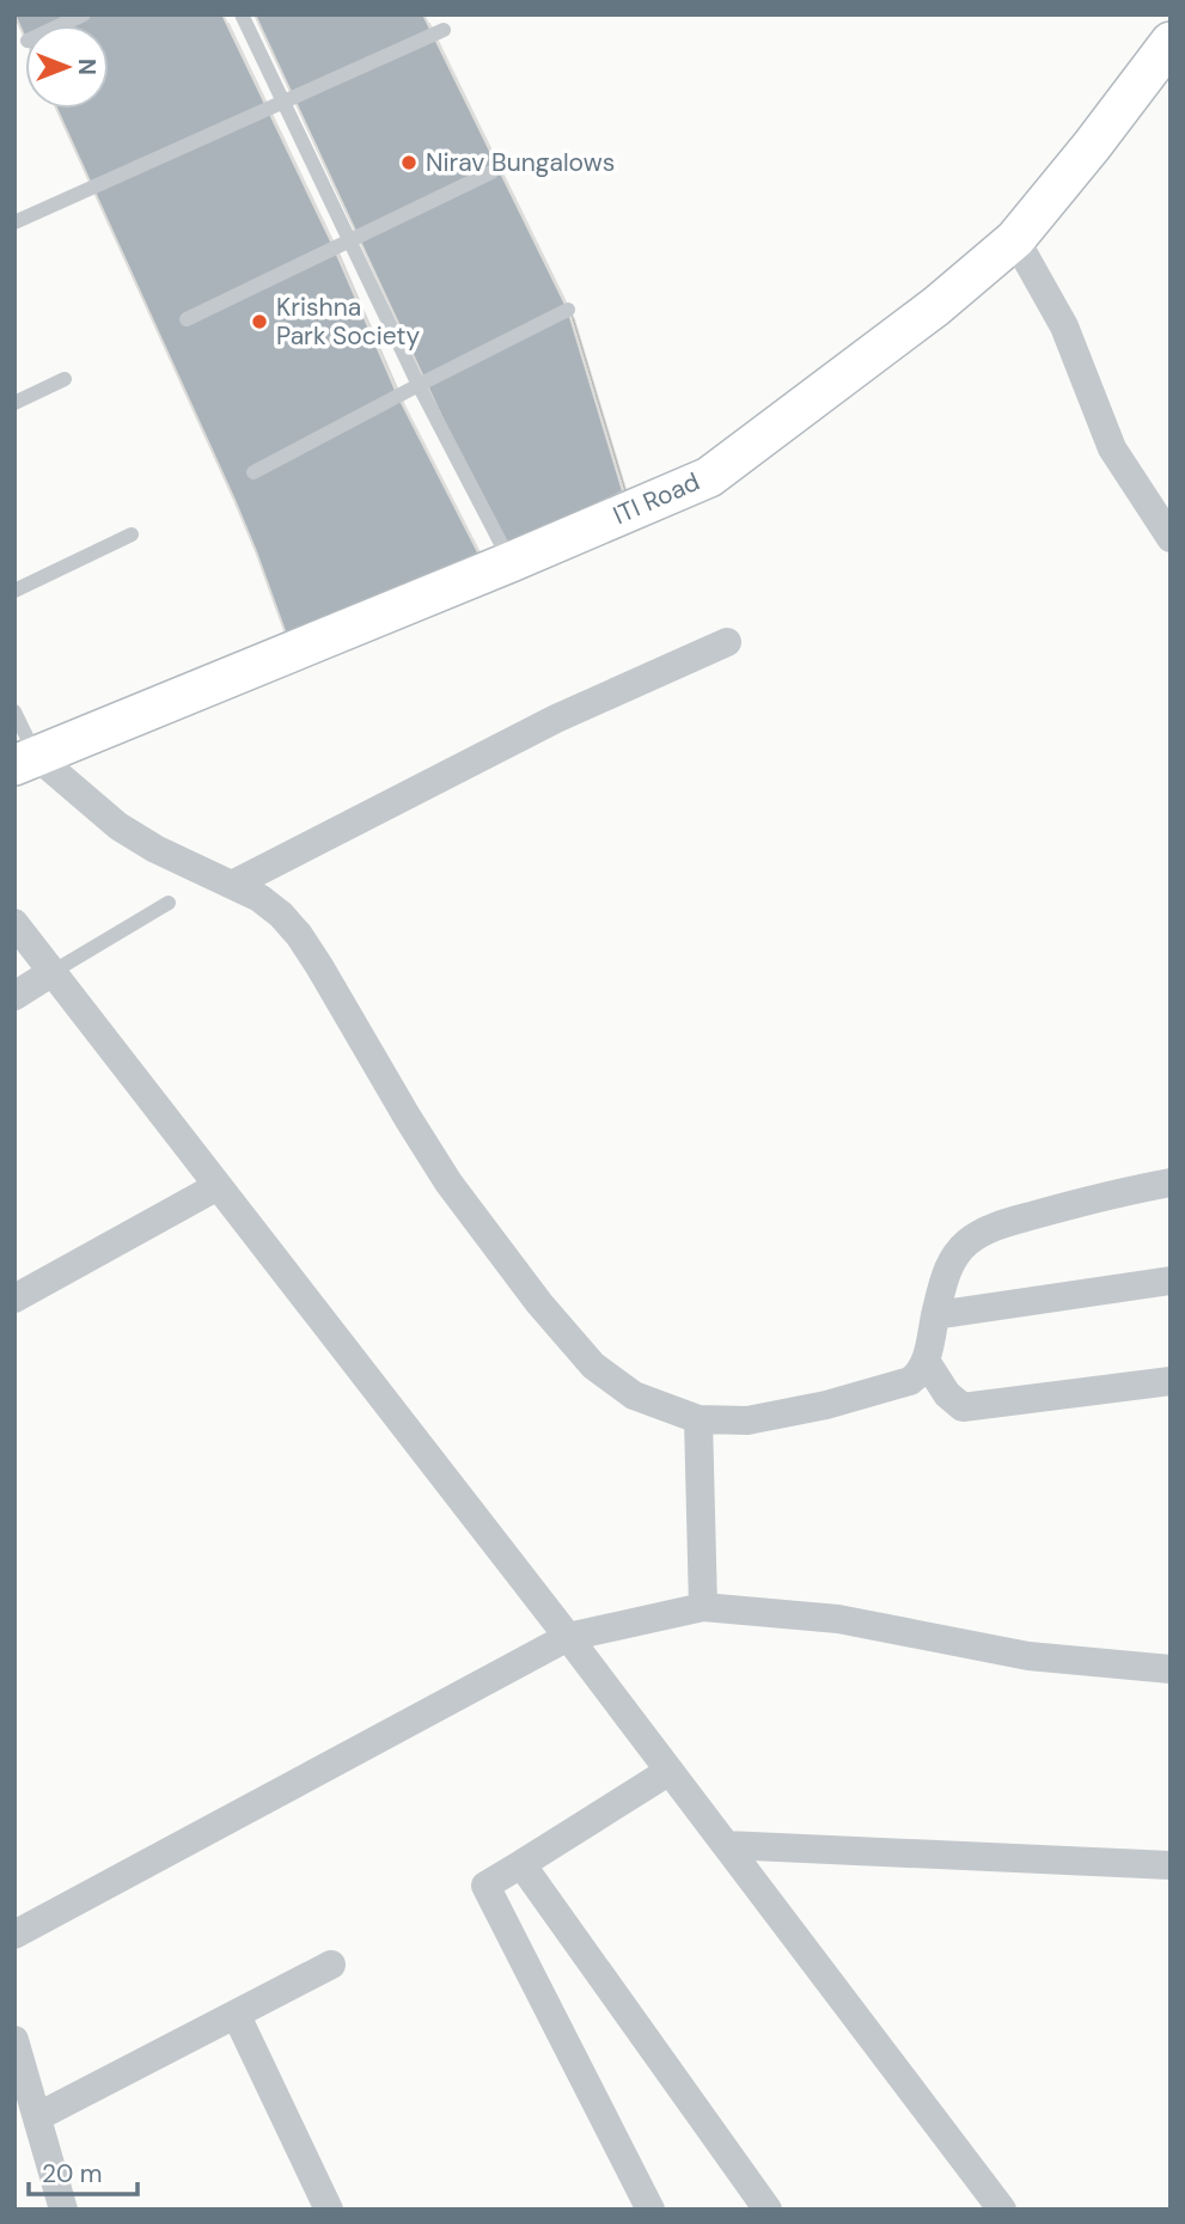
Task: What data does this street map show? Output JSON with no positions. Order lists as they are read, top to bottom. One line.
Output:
{"streets":{"main road":["ITI Road"]},"places":["Nirav Bungalows","Krishna Park Society"],"scale_bar":"20 m","north":"right"}
